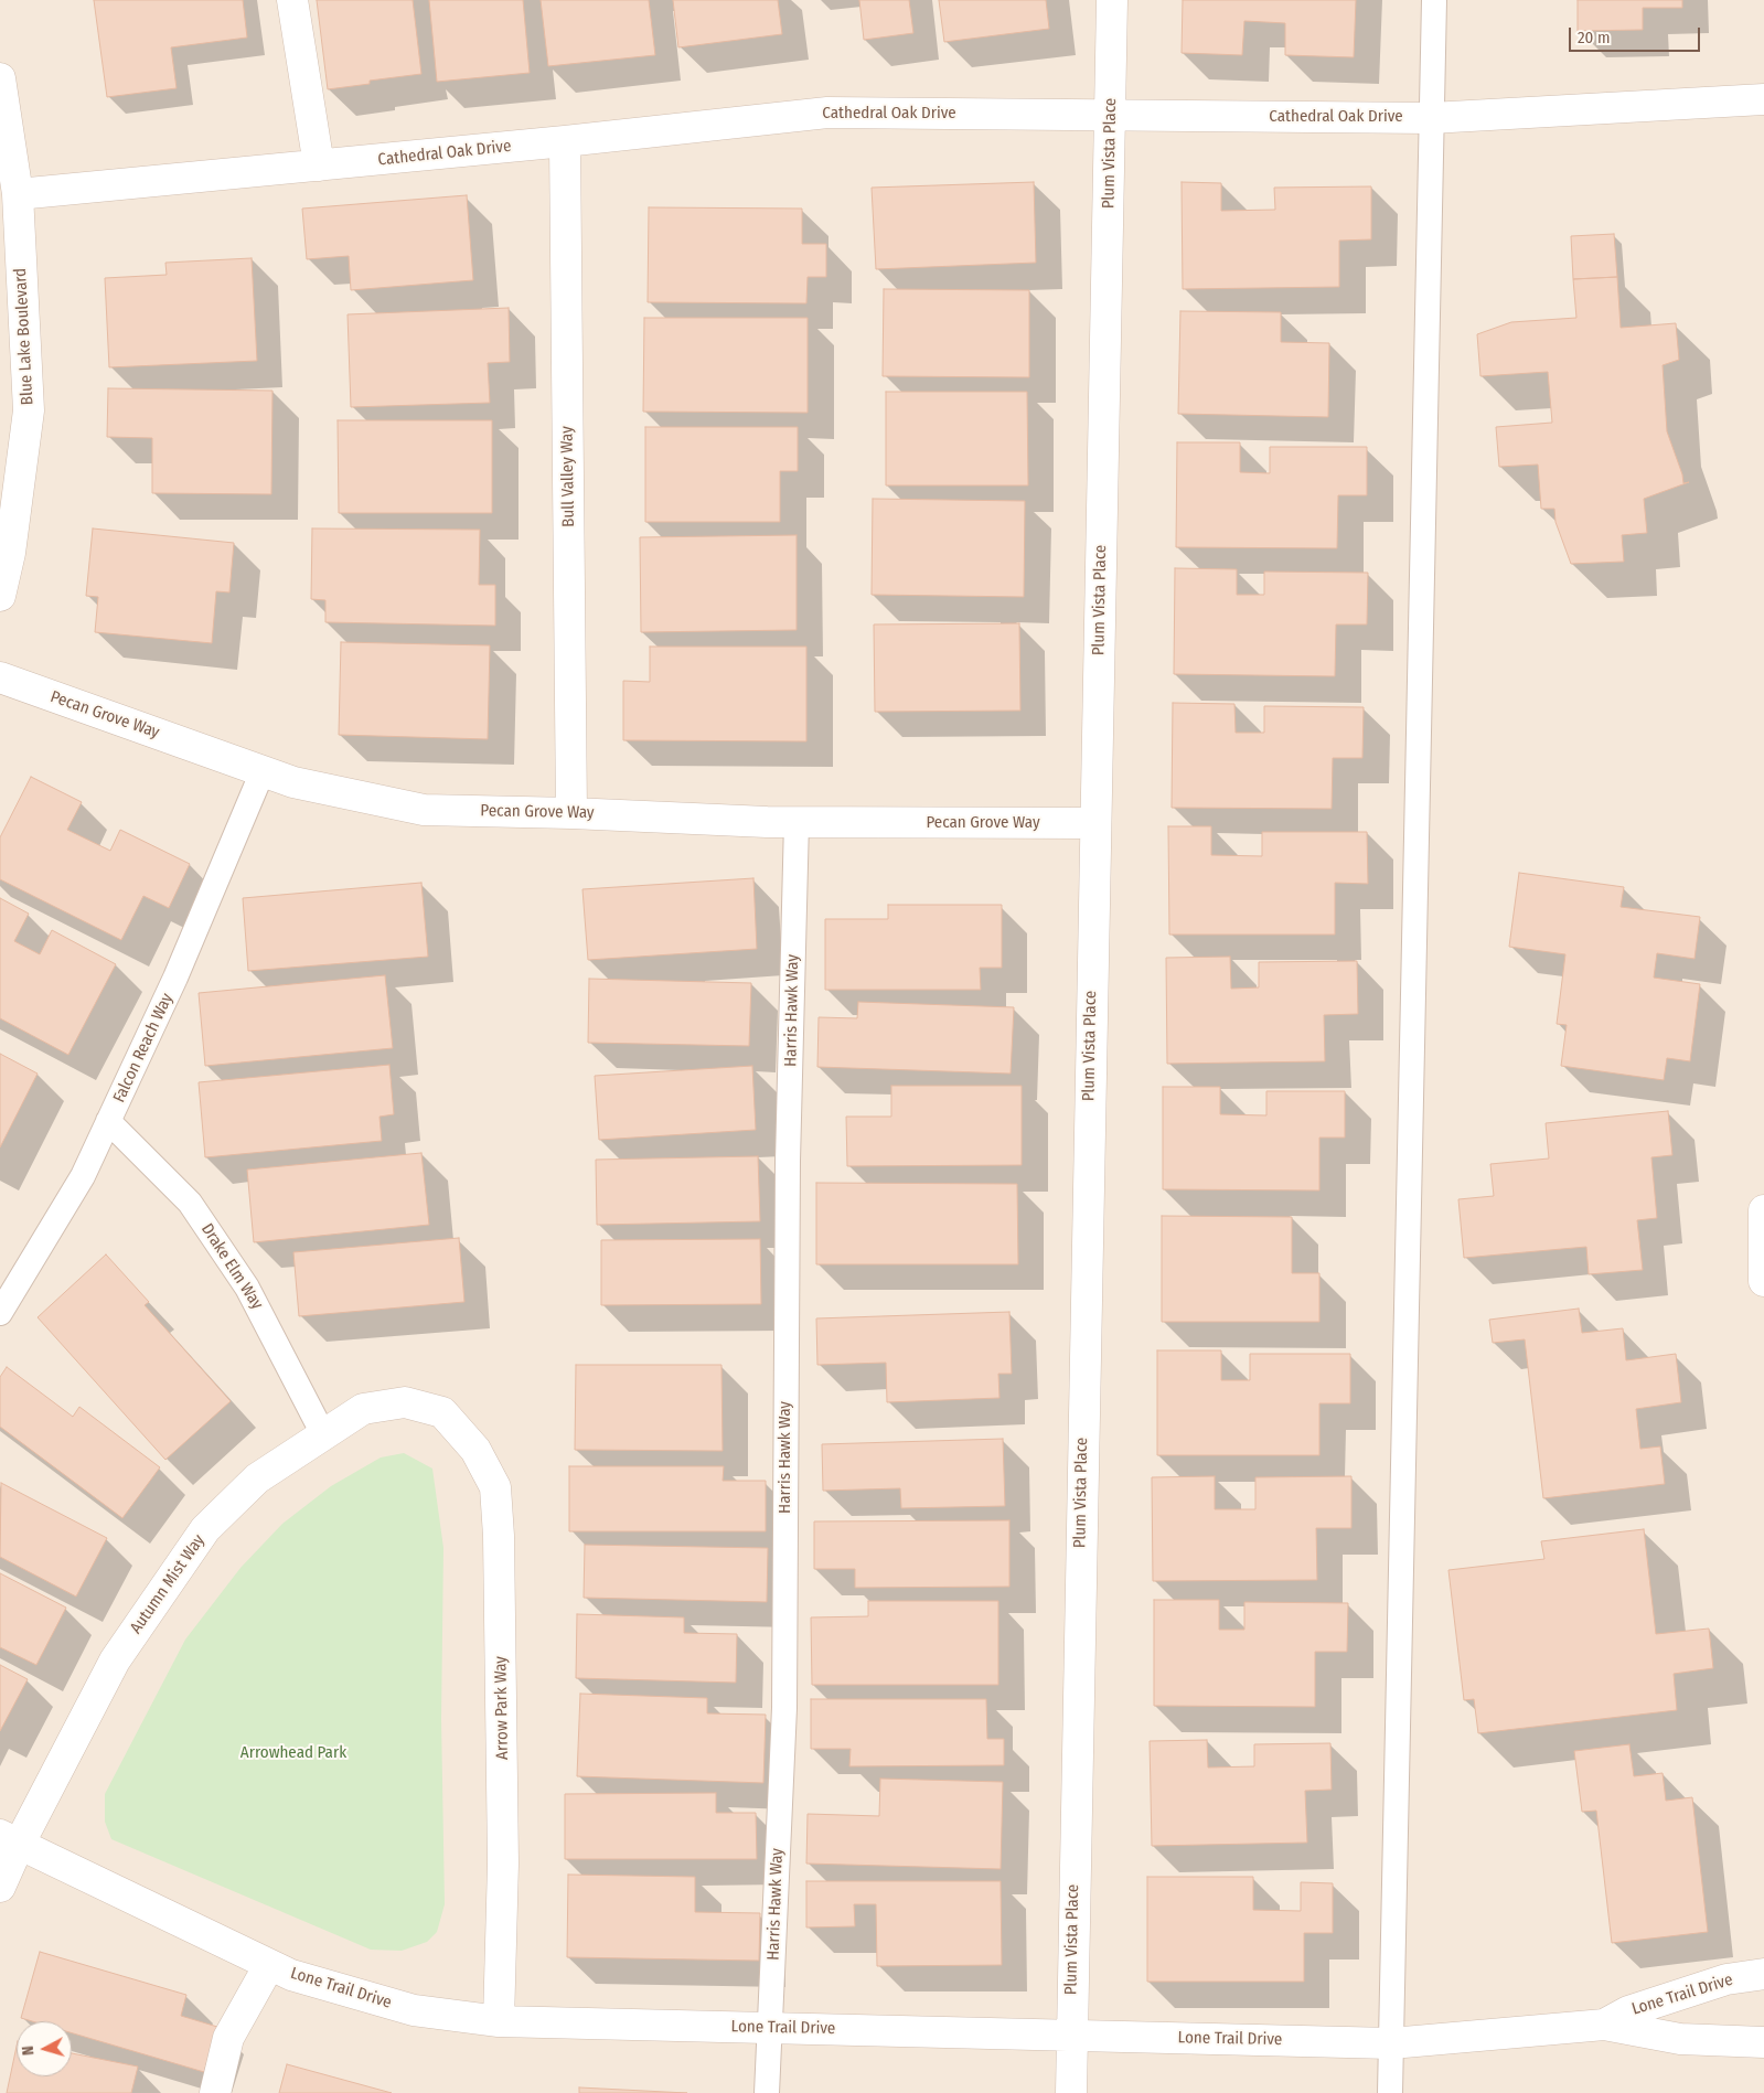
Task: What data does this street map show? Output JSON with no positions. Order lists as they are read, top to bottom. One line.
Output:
{"streets":{"street":["Cathedral Oak Drive","Plum Vista Place","Blue Lake Boulevard","Bull Valley Way","Pecan Grove Way","Autumn Mist Way","Arrow Park Way","Lone Trail Drive"],"lane":["Harris Hawk Way","Falcon Reach Way","Drake Elm Way"]},"crossings":[["Cathedral Oak Drive","Plum Vista Place"],["Cathedral Oak Drive","Blue Lake Boulevard"],["Cathedral Oak Drive","Bull Valley Way"],["Plum Vista Place","Pecan Grove Way"],["Plum Vista Place","Lone Trail Drive"],["Bull Valley Way","Pecan Grove Way"],["Pecan Grove Way","Harris Hawk Way"],["Pecan Grove Way","Falcon Reach Way"],["Harris Hawk Way","Lone Trail Drive"],["Falcon Reach Way","Drake Elm Way"],["Drake Elm Way","Autumn Mist Way"],["Autumn Mist Way","Arrow Park Way"],["Autumn Mist Way","Lone Trail Drive"],["Arrow Park Way","Lone Trail Drive"]],"parks":["Arrowhead Park"],"scale_bar":"20 m","north":"left"}
